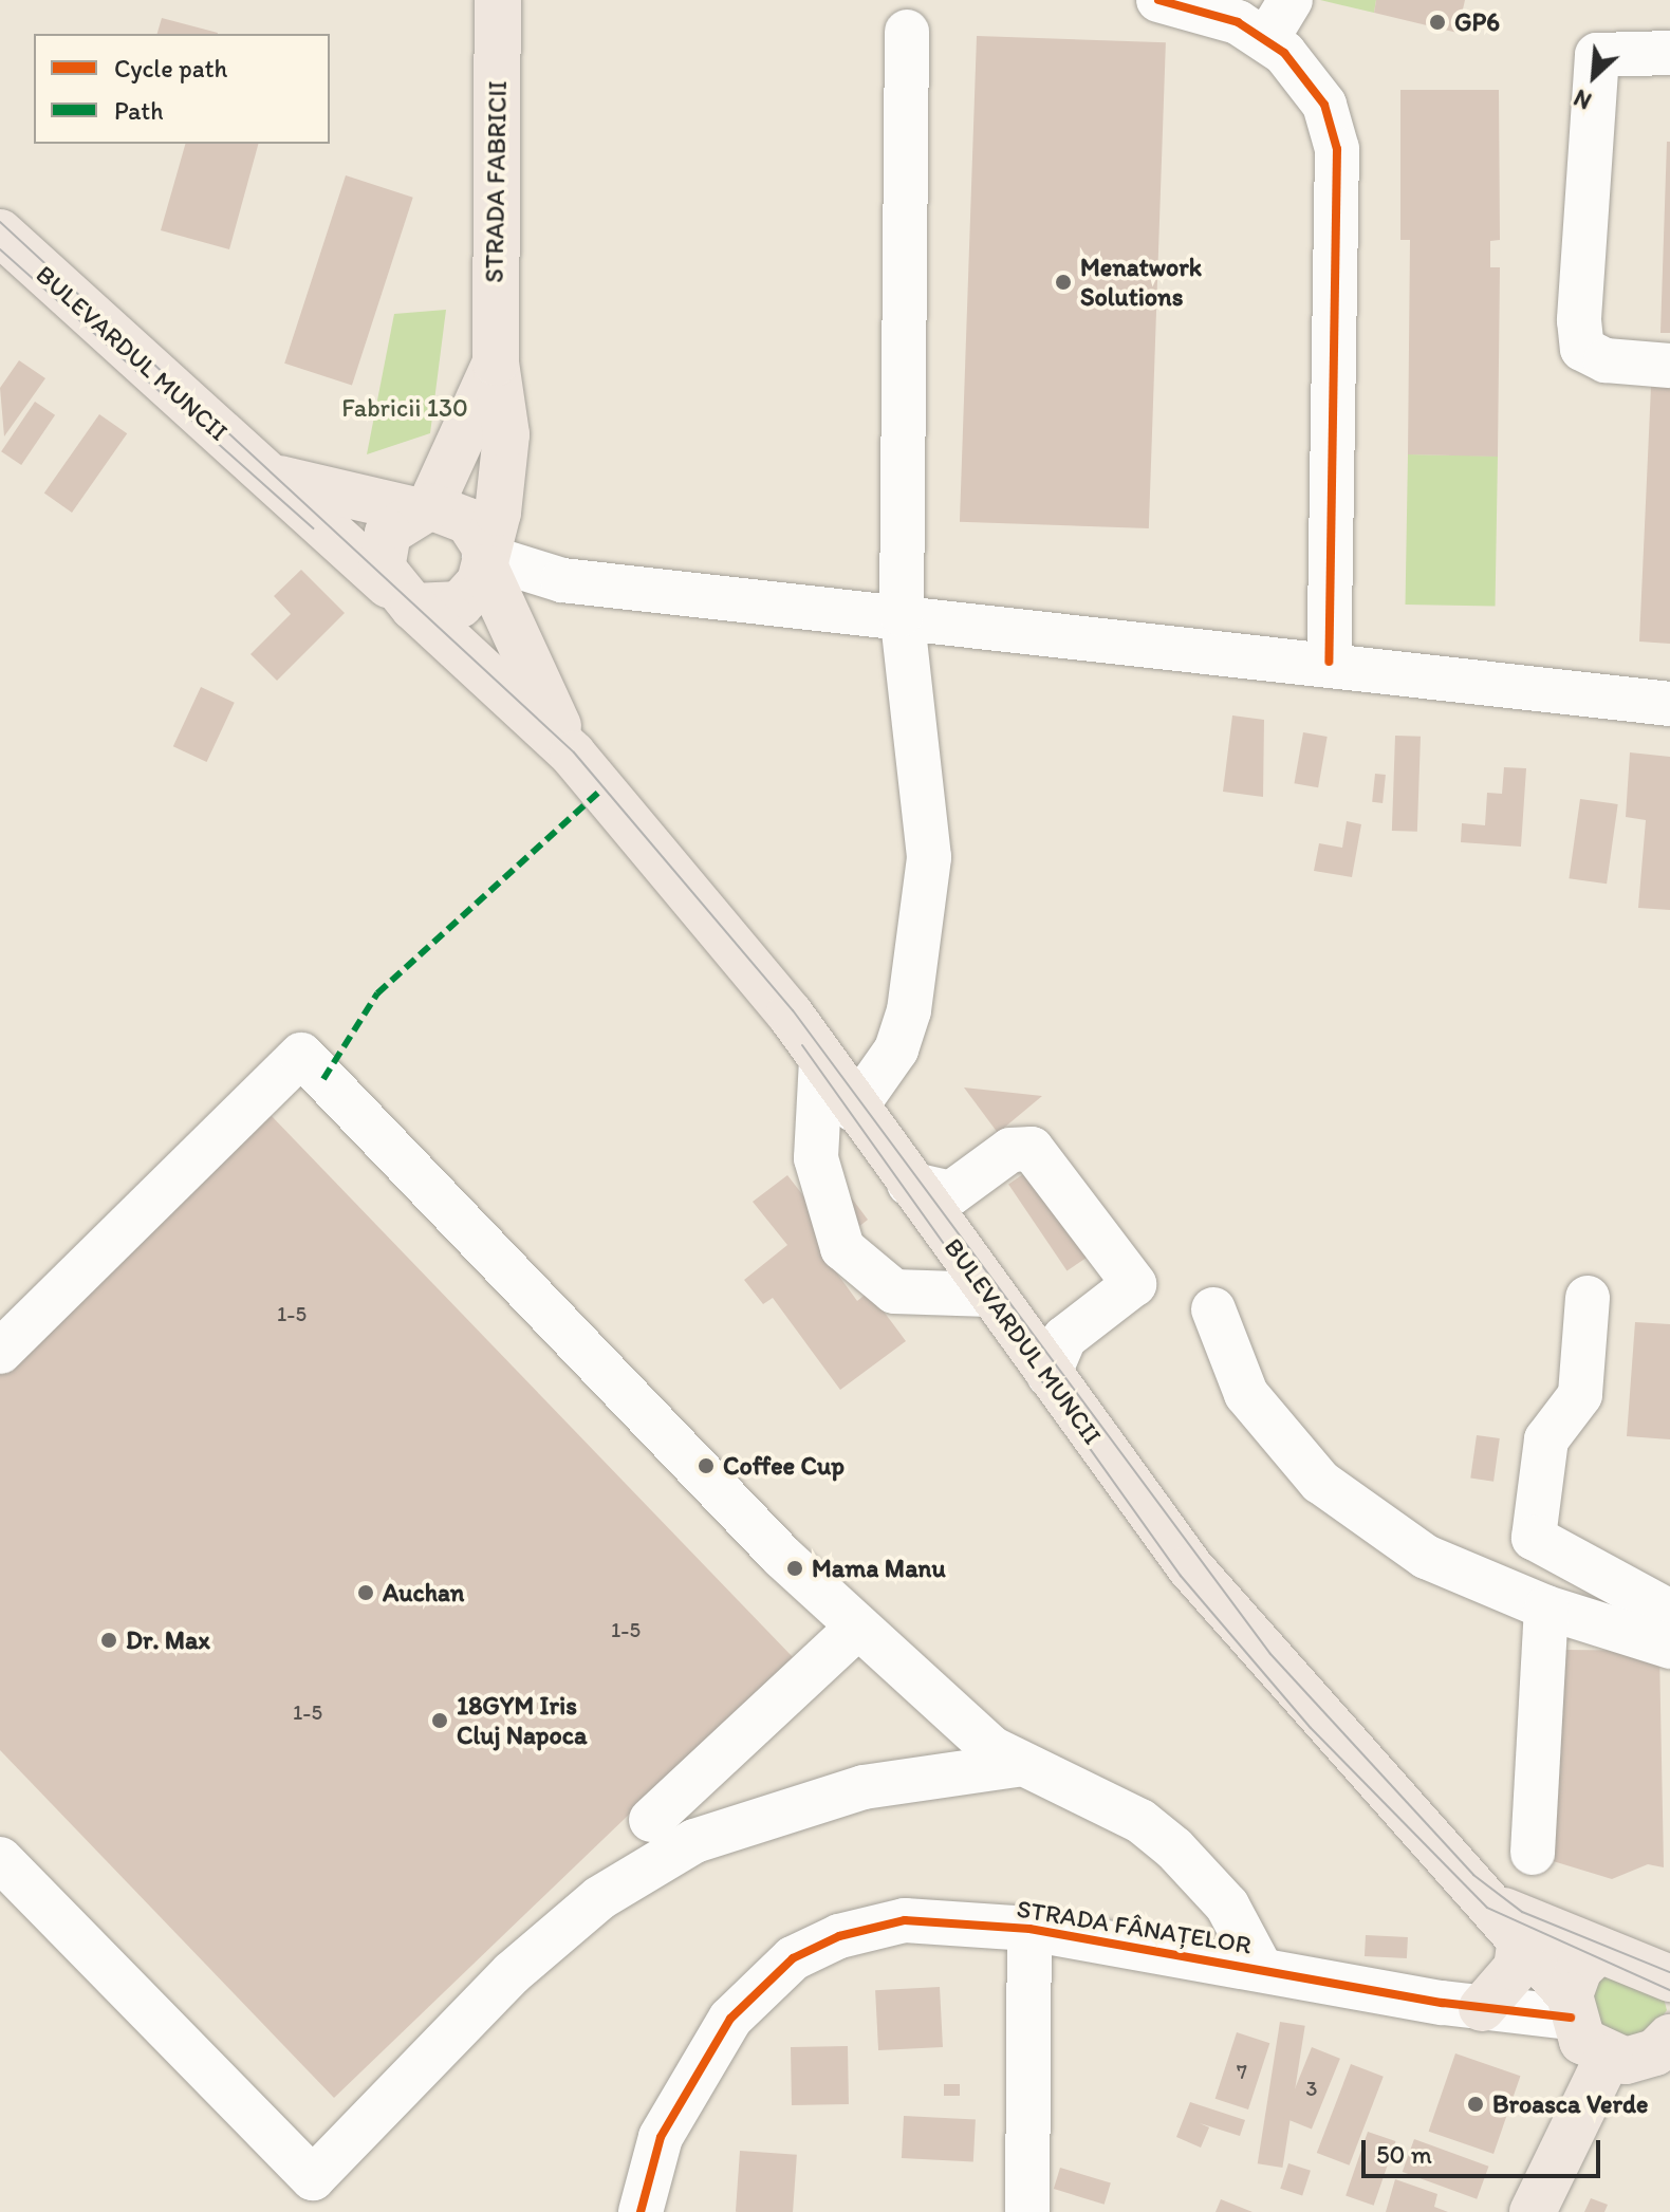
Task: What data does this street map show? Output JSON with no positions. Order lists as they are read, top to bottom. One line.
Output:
{"streets":{"main road":["STRADA FABRICII","BULEVARDUL MUNCII"],"street":["STRADA FÂNAȚELOR"]},"crossings":[["STRADA FABRICII","BULEVARDUL MUNCII"],["BULEVARDUL MUNCII","STRADA FÂNAȚELOR"]],"parks":["Fabricii 130"],"places":["GP6","Menatwork Solutions","Coffee Cup","Mama Manu","Auchan","Dr. Max","18GYM Iris Cluj Napoca","Broasca Verde"],"house_numbers":["1-5","1-5","1-5","7","3"],"legend":["Cycle path","Path"],"scale_bar":"50 m","north":"bottom left"}
